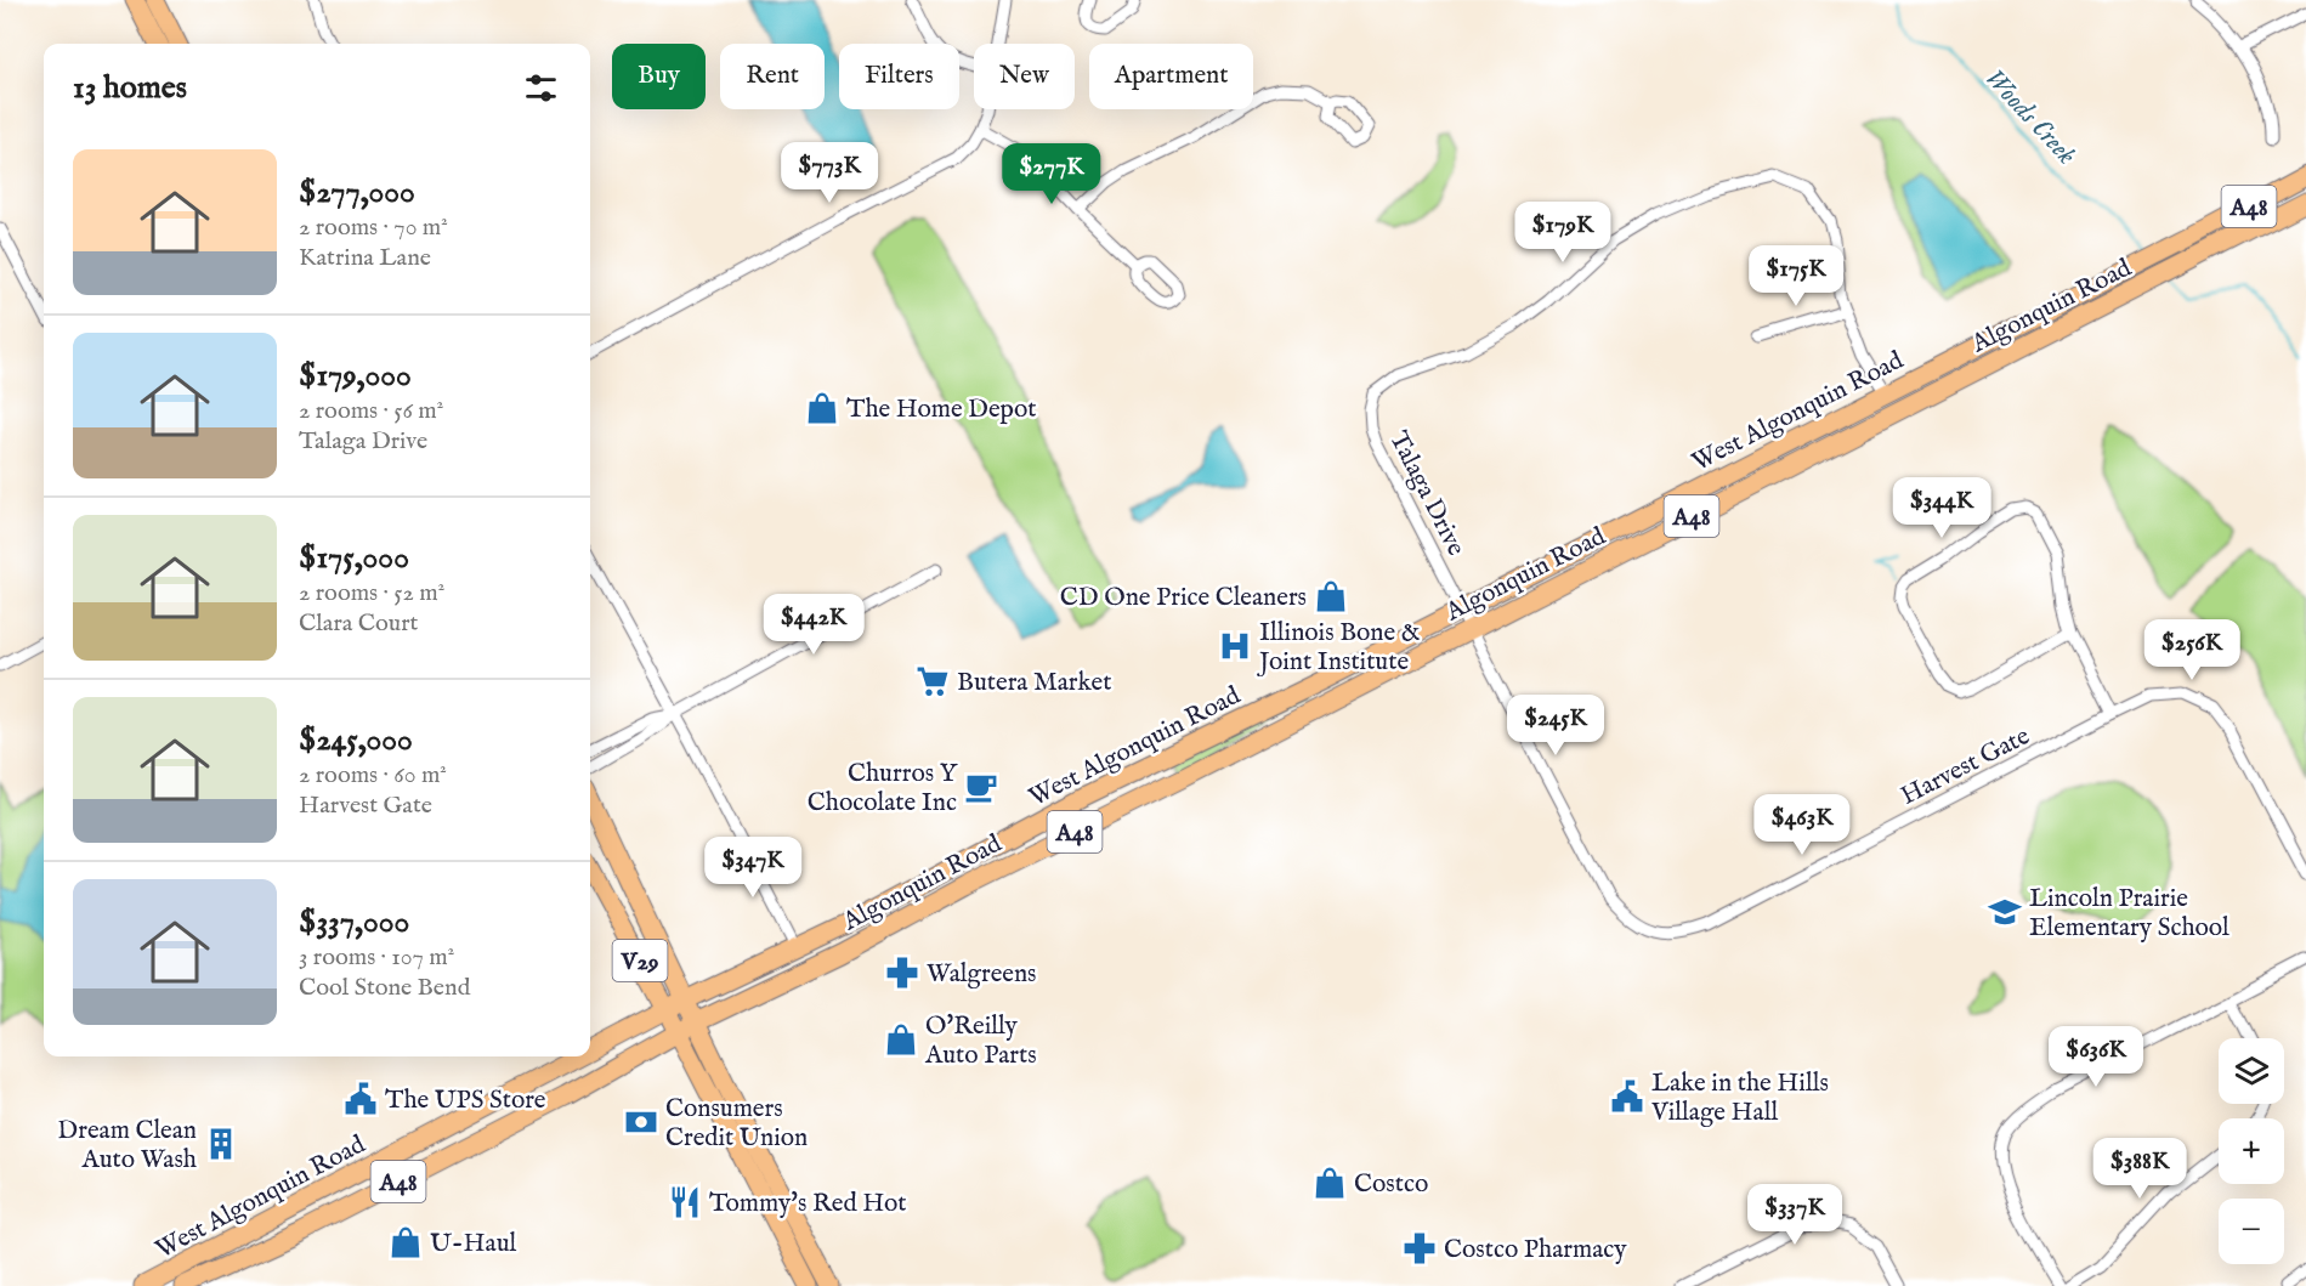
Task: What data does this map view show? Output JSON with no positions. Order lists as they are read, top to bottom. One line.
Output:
{"streets":{"main road":["A48","Algonquin Road","West Algonquin Road","V29"],"street":["Talaga Drive","Harvest Gate"]},"crossings":[["Algonquin Road","Talaga Drive"],["Algonquin Road","Harvest Gate"],["Algonquin Road","V29"],["West Algonquin Road","Talaga Drive"],["West Algonquin Road","V29"],["Talaga Drive","Harvest Gate"]],"water":["Woods Creek"],"places":{"shop":["The Home Depot","CD One Price Cleaners","O'Reilly Auto Parts","Costco","U-Haul"],"hospital":["Illinois Bone & Joint Institute"],"supermarket":["Butera Market"],"cafe":["Churros Y Chocolate Inc"],"school or university":["Lincoln Prairie Elementary School"],"pharmacy":["Walgreens","Costco Pharmacy"],"public building":["Lake in the Hills Village Hall","The UPS Store"],"bank":["Consumers Credit Union"],"building":["Dream Clean Auto Wash"],"restaurant":["Tommy's Red Hot"]},"page":{"chip":["Buy","Rent","Filters","New","Apartment"],"heading":"13 homes","list":[{"name":"$277,000","note":"2 rooms · 70 m² · Katrina Lane"},{"name":"$179,000","note":"2 rooms · 56 m² · Talaga Drive"},{"name":"$175,000","note":"2 rooms · 52 m² · Clara Court"},{"name":"$245,000","note":"2 rooms · 60 m² · Harvest Gate"},{"name":"$337,000","note":"3 rooms · 107 m² · Cool Stone Bend"}],"price":["$773K","$277K","$179K","$175K","$344K","$442K","$256K","$245K","$463K","$347K","$636K","$388K","$337K"],"map_buttons":["+","−"]}}
